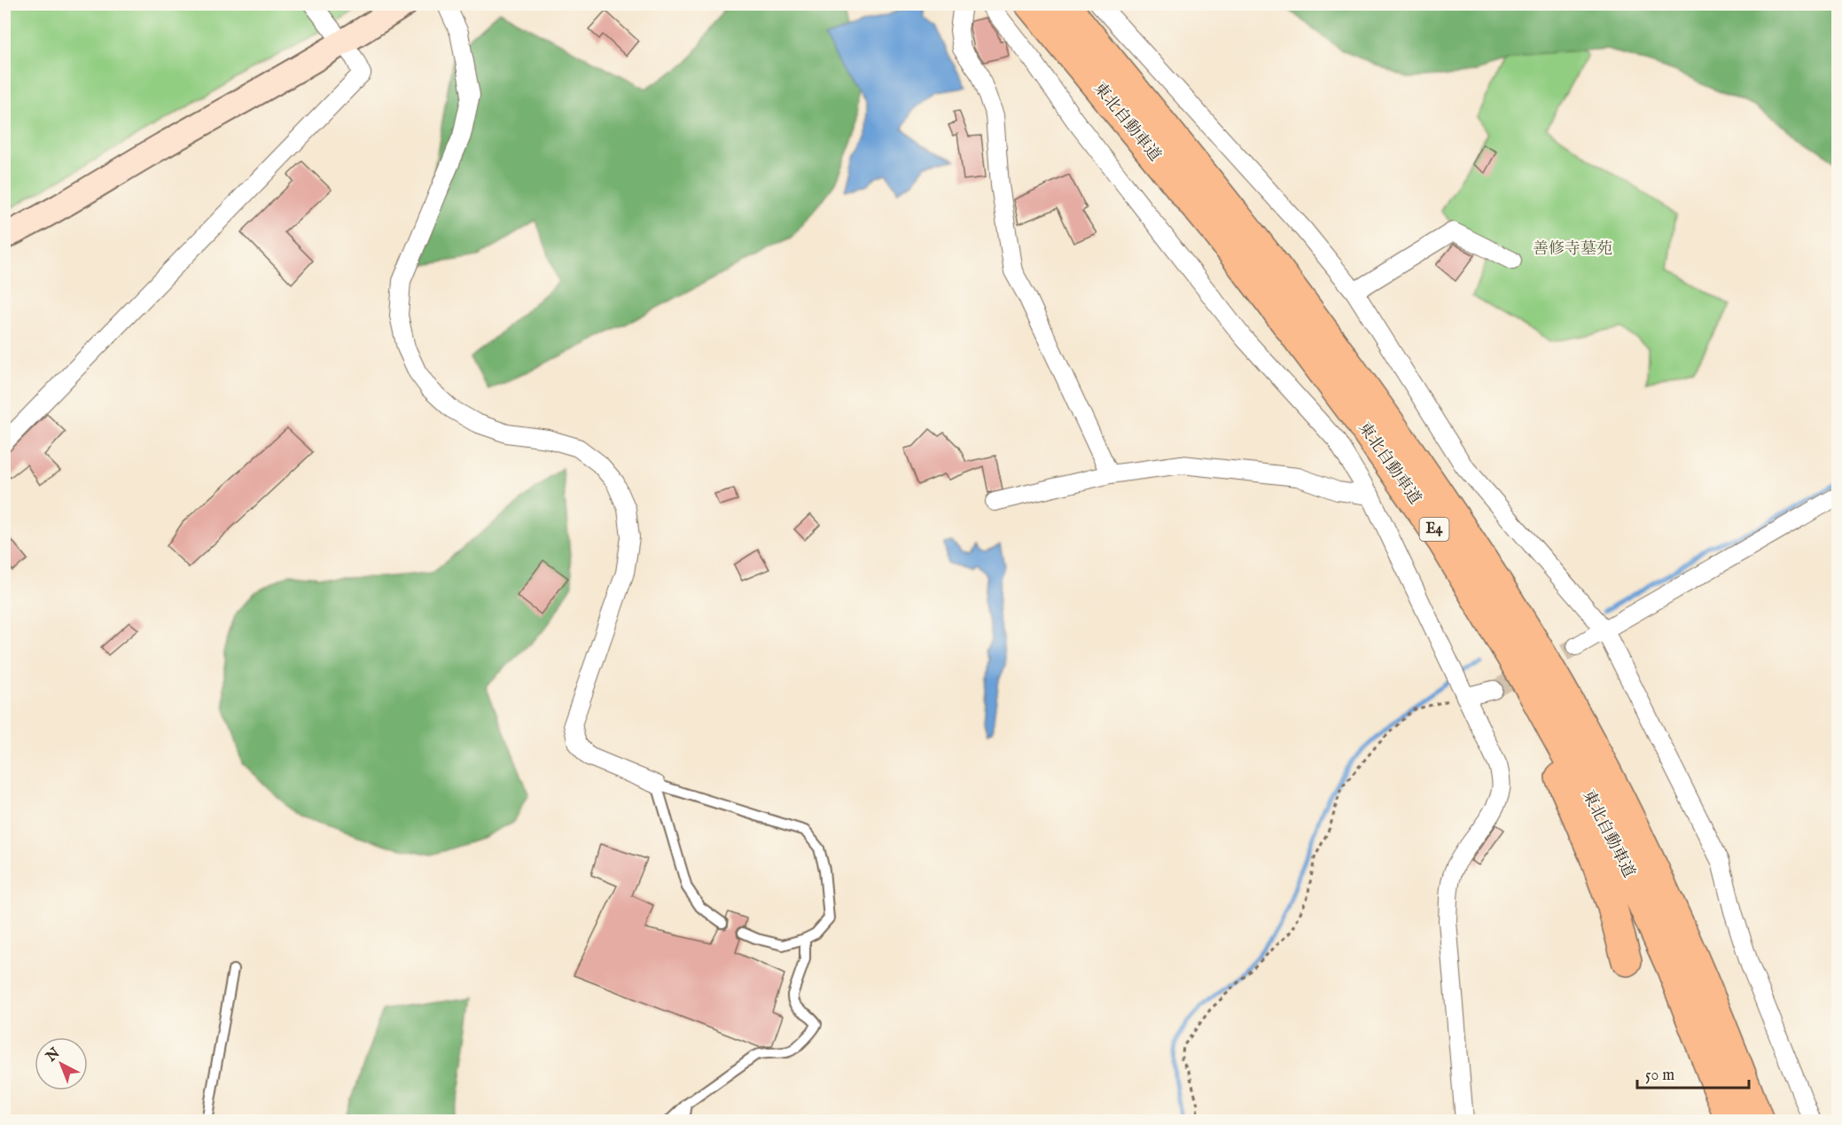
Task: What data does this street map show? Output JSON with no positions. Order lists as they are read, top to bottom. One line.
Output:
{"streets":{"highway":["東北自動車道","E4"]},"parks":["善修寺墓苑"],"scale_bar":"50 m","north":"top left"}
